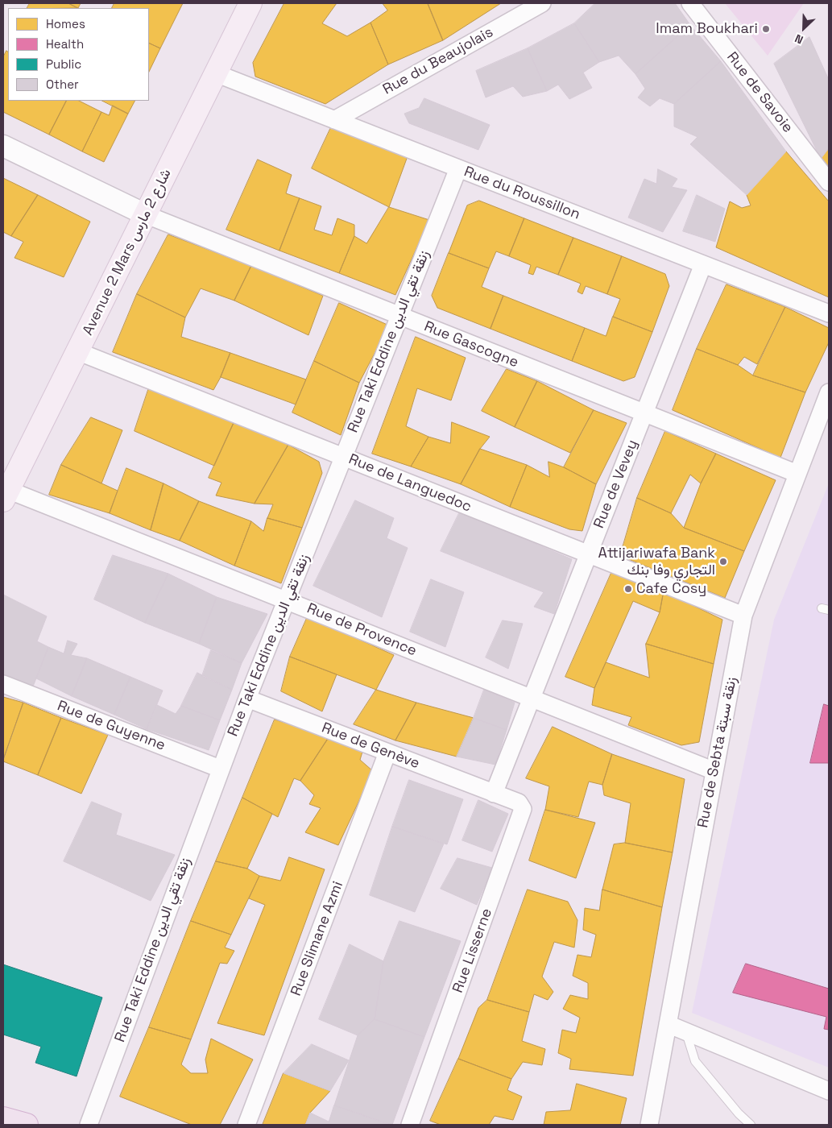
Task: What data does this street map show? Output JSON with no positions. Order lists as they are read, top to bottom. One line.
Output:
{"streets":{"main road":["Avenue 2 Mars شارع 2 مارس"],"street":["Rue du Beaujolais","Rue de Savoie","Rue du Roussillon","Rue Taki Eddine زنقة تقي الدين","Rue Gascogne","Rue de Languedoc","Rue de Vevey","Rue de Provence","Rue de Guyenne","Rue de Genève","Rue de Sebta زنقة سبتة","Rue Slimane Azmi","Rue Lisserne"]},"crossings":[["Rue du Beaujolais","Rue du Roussillon"],["Rue du Roussillon","Avenue 2 Mars شارع 2 مارس"],["Rue du Roussillon","Rue Taki Eddine زنقة تقي الدين"],["Rue du Roussillon","Rue de Vevey"],["Avenue 2 Mars شارع 2 مارس","Rue Gascogne"],["Avenue 2 Mars شارع 2 مارس","Rue de Languedoc"],["Avenue 2 Mars شارع 2 مارس","Rue de Provence"],["Rue Taki Eddine زنقة تقي الدين","Rue Gascogne"],["Rue Taki Eddine زنقة تقي الدين","Rue de Languedoc"],["Rue Taki Eddine زنقة تقي الدين","Rue de Provence"],["Rue Taki Eddine زنقة تقي الدين","Rue de Guyenne"],["Rue Taki Eddine زنقة تقي الدين","Rue de Genève"],["Rue Gascogne","Rue de Vevey"],["Rue Gascogne","Rue de Sebta زنقة سبتة"],["Rue de Languedoc","Rue de Vevey"],["Rue de Languedoc","Rue de Sebta زنقة سبتة"],["Rue de Vevey","Rue de Provence"],["Rue de Vevey","Rue de Genève"],["Rue de Vevey","Rue Lisserne"],["Rue de Provence","Rue de Sebta زنقة سبتة"],["Rue de Genève","Rue Slimane Azmi"],["Rue de Genève","Rue Lisserne"]],"places":["Imam Boukhari","Attijariwafa Bank التجاري وفا بنك","Cafe Cosy"],"legend":["Homes","Health","Public","Other"],"north":"bottom left"}
